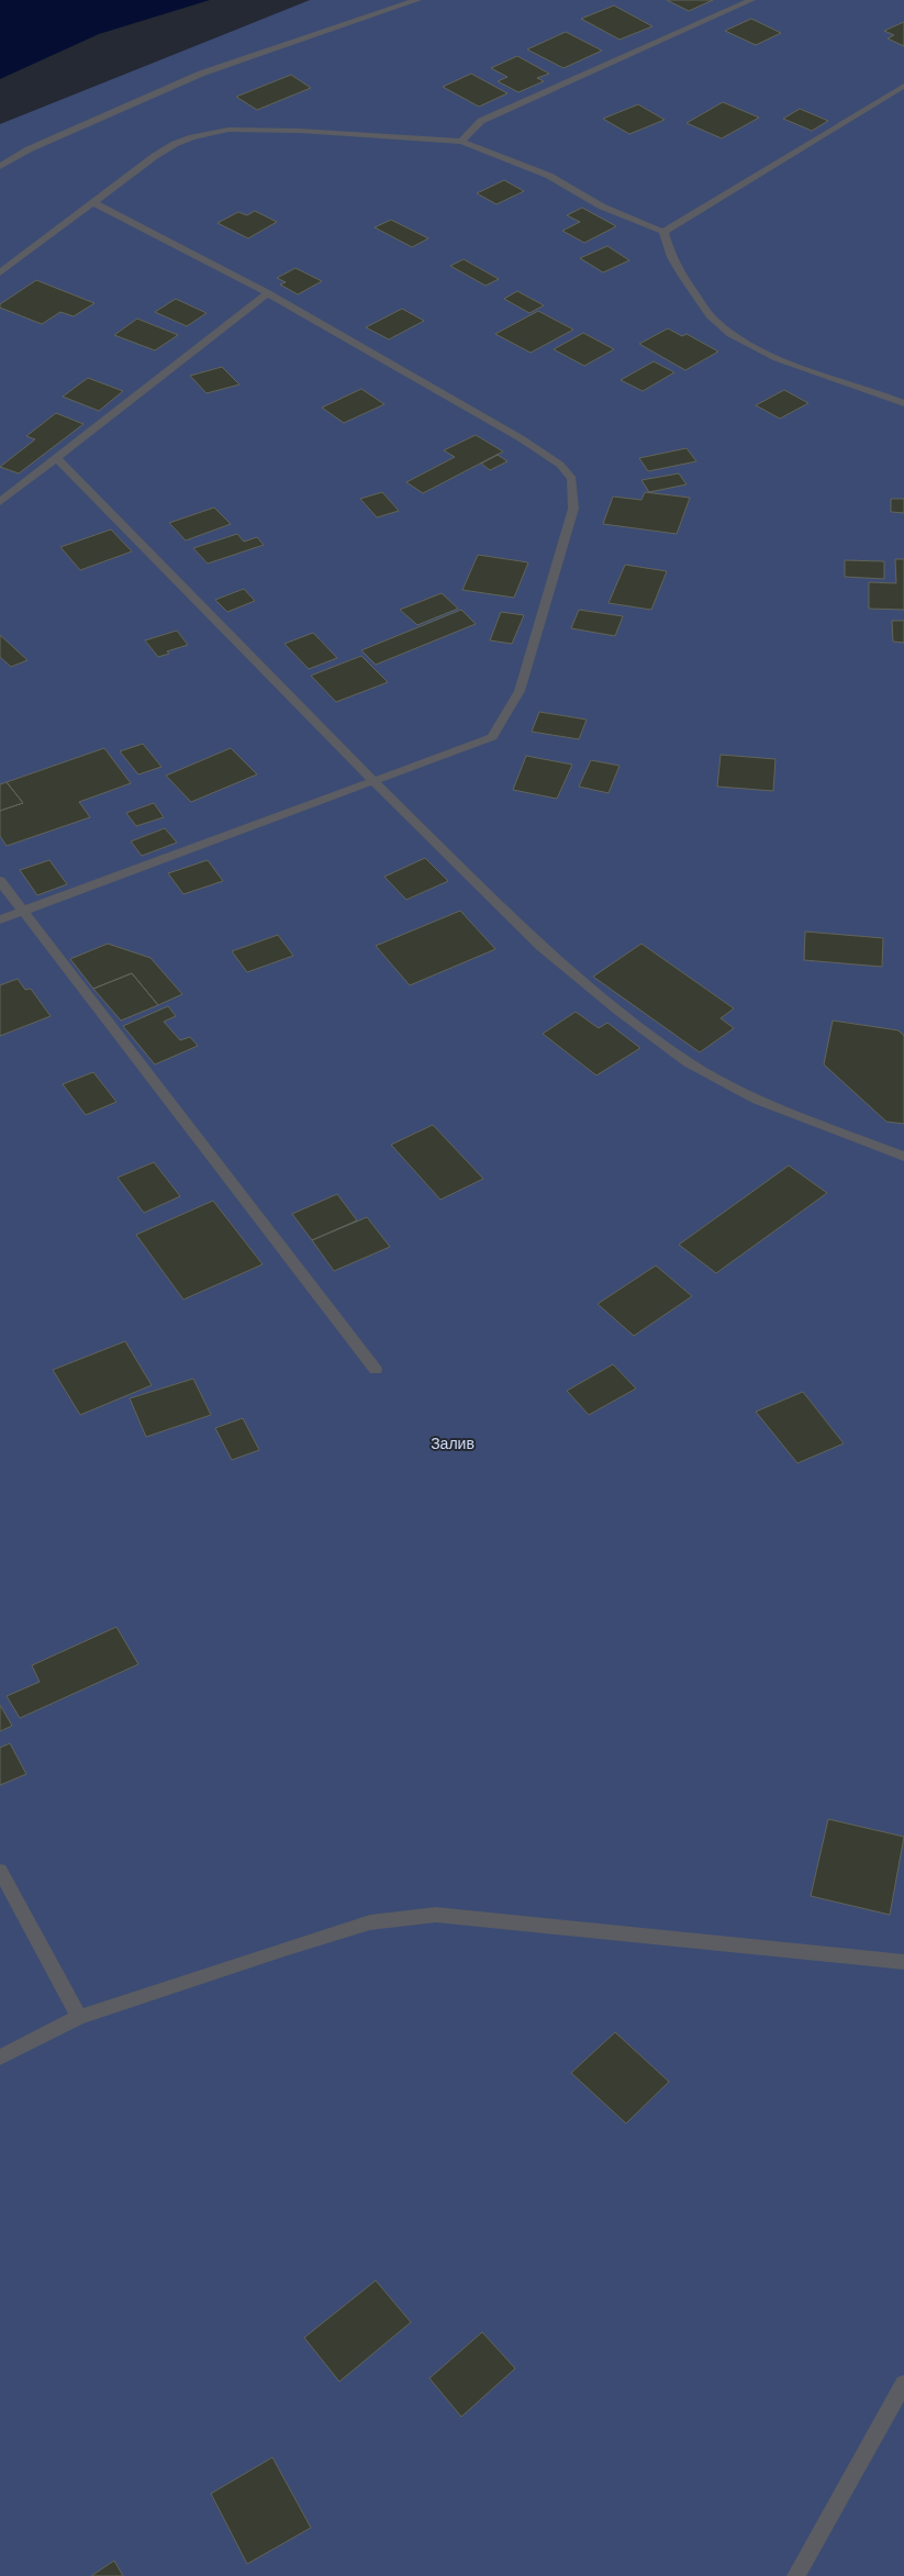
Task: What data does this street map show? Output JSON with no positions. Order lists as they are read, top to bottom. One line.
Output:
{"parks":["Залив"]}
